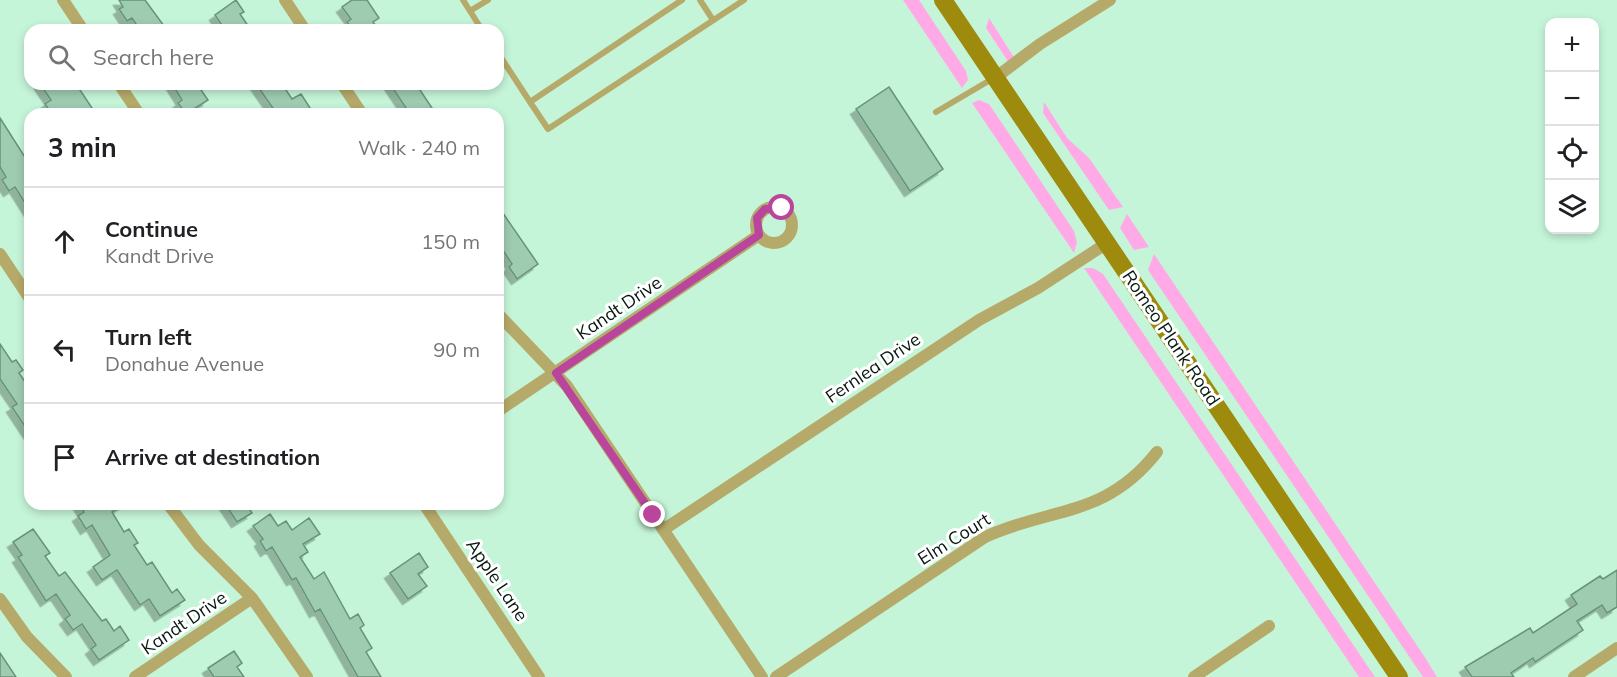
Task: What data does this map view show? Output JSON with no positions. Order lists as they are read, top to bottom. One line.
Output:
{"streets":{"main road":["Romeo Plank Road"],"street":["Kandt Drive","Fernlea Drive","Elm Court","Apple Lane"]},"crossings":[["Romeo Plank Road","Fernlea Drive"]],"page":{"map_buttons":["+","−"],"search":"Search here","heading":["3 min","Walk · 240 m"],"list":[["Continue","Kandt Drive","150 m"],["Turn left","Donahue Avenue","90 m"],"Arrive at destination"]}}
